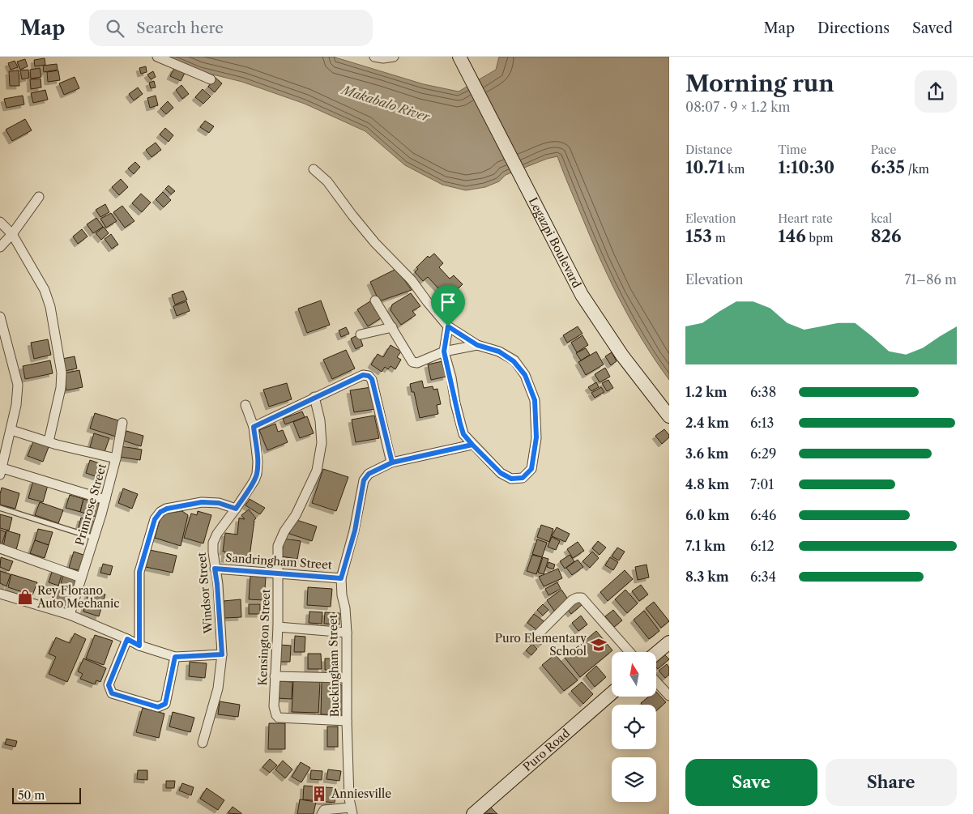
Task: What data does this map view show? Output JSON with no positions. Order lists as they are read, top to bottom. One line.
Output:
{"streets":{"street":["Legazpi Boulevard","Primrose Street","Sandringham Street","Windsor Street","Kensington Street","Buckingham Street","Puro Road"]},"crossings":[["Sandringham Street","Windsor Street"],["Sandringham Street","Kensington Street"],["Sandringham Street","Buckingham Street"],["Kensington Street","Buckingham Street"]],"water":["Makabalo River"],"places":{"shop":["Rey Florano Auto Mechanic"],"school or university":["Puro Elementary School"],"building":["Anniesville"]},"scale_bar":"50 m","north":"top","page":{"header":"Map","search":"Search here","nav":["Map","Directions","Saved"],"heading":["Morning run","08:07 · 9 × 1.2 km"],"stats":[["Distance","10.71 km"],["Time","1:10:30"],["Pace","6:35 /km"],["Elevation","153 m"],["Heart rate","146 bpm"],["kcal","826"]],"chart":["Elevation","71–86 m"],"list":[{"name":"1.2 km","note":"6:38"},{"name":"2.4 km","note":"6:13"},{"name":"3.6 km","note":"6:29"},{"name":"4.8 km","note":"7:01"},{"name":"6.0 km","note":"6:46"},{"name":"7.1 km","note":"6:12"},{"name":"8.3 km","note":"6:34"}],"buttons":["Save","Share"],"scale":"50 m"}}
